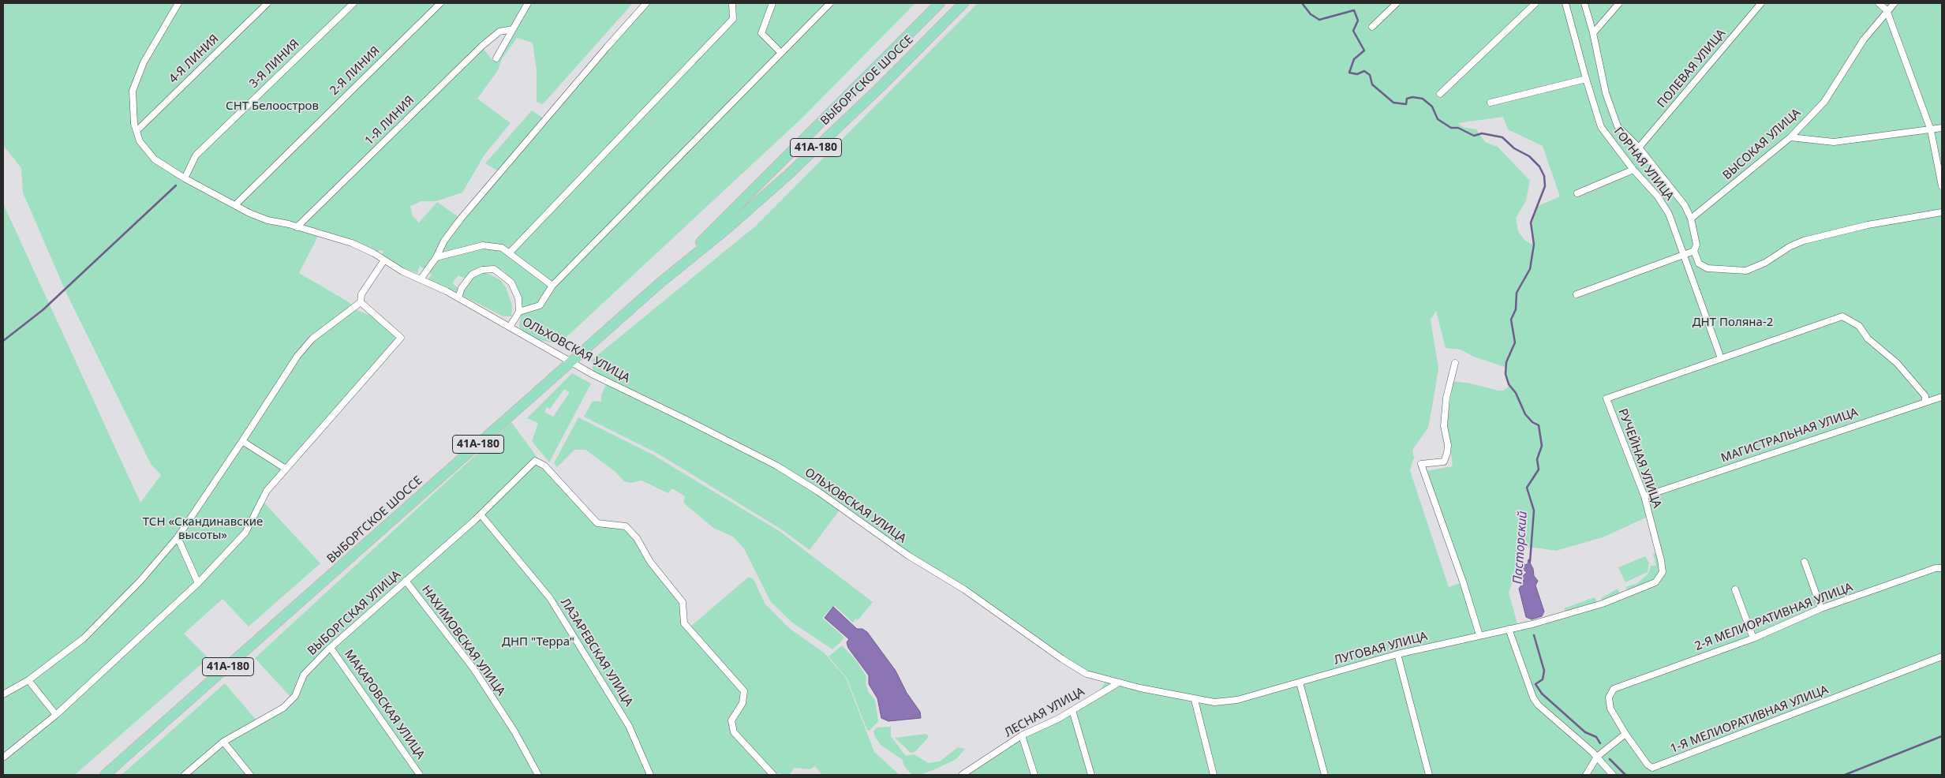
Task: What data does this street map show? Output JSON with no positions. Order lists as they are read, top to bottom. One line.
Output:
{"streets":{"main road":["ВЫБОРГСКОЕ ШОССЕ","41А-180"],"street":["4-Я ЛИНИЯ","3-Я ЛИНИЯ","ПОЛЕВАЯ УЛИЦА","2-Я ЛИНИЯ","1-Я ЛИНИЯ","ВЫСОКАЯ УЛИЦА","ГОРНАЯ УЛИЦА","ОЛЬХОВСКАЯ УЛИЦА","МАГИСТРАЛЬНАЯ УЛИЦА","РУЧЕЙНАЯ УЛИЦА","ВЫБОРГСКАЯ УЛИЦА","2-Я МЕЛИОРАТИВНАЯ УЛИЦА","НАХИМОВСКАЯ УЛИЦА","ЛУГОВАЯ УЛИЦА","ЛАЗАРЕВСКАЯ УЛИЦА","МАКАРОВСКАЯ УЛИЦА","ЛЕСНАЯ УЛИЦА","1-Я МЕЛИОРАТИВНАЯ УЛИЦА"]},"crossings":[["4-Я ЛИНИЯ","ОЛЬХОВСКАЯ УЛИЦА"],["3-Я ЛИНИЯ","ОЛЬХОВСКАЯ УЛИЦА"],["2-Я ЛИНИЯ","ОЛЬХОВСКАЯ УЛИЦА"],["ВЫБОРГСКОЕ ШОССЕ","ОЛЬХОВСКАЯ УЛИЦА"],["1-Я ЛИНИЯ","ОЛЬХОВСКАЯ УЛИЦА"],["ГОРНАЯ УЛИЦА","РУЧЕЙНАЯ УЛИЦА"],["ОЛЬХОВСКАЯ УЛИЦА","ЛУГОВАЯ УЛИЦА"],["ОЛЬХОВСКАЯ УЛИЦА","ЛЕСНАЯ УЛИЦА"],["МАГИСТРАЛЬНАЯ УЛИЦА","РУЧЕЙНАЯ УЛИЦА"],["РУЧЕЙНАЯ УЛИЦА","ЛУГОВАЯ УЛИЦА"],["ВЫБОРГСКАЯ УЛИЦА","НАХИМОВСКАЯ УЛИЦА"],["ВЫБОРГСКАЯ УЛИЦА","ЛАЗАРЕВСКАЯ УЛИЦА"],["ВЫБОРГСКАЯ УЛИЦА","МАКАРОВСКАЯ УЛИЦА"],["2-Я МЕЛИОРАТИВНАЯ УЛИЦА","1-Я МЕЛИОРАТИВНАЯ УЛИЦА"],["ЛУГОВАЯ УЛИЦА","ЛЕСНАЯ УЛИЦА"]],"water":["Пасторский"],"parks":["СНТ Белоостров","ДНТ Поляна-2","ТСН «Скандинавские высоты»","ДНП \"Терра\""]}
